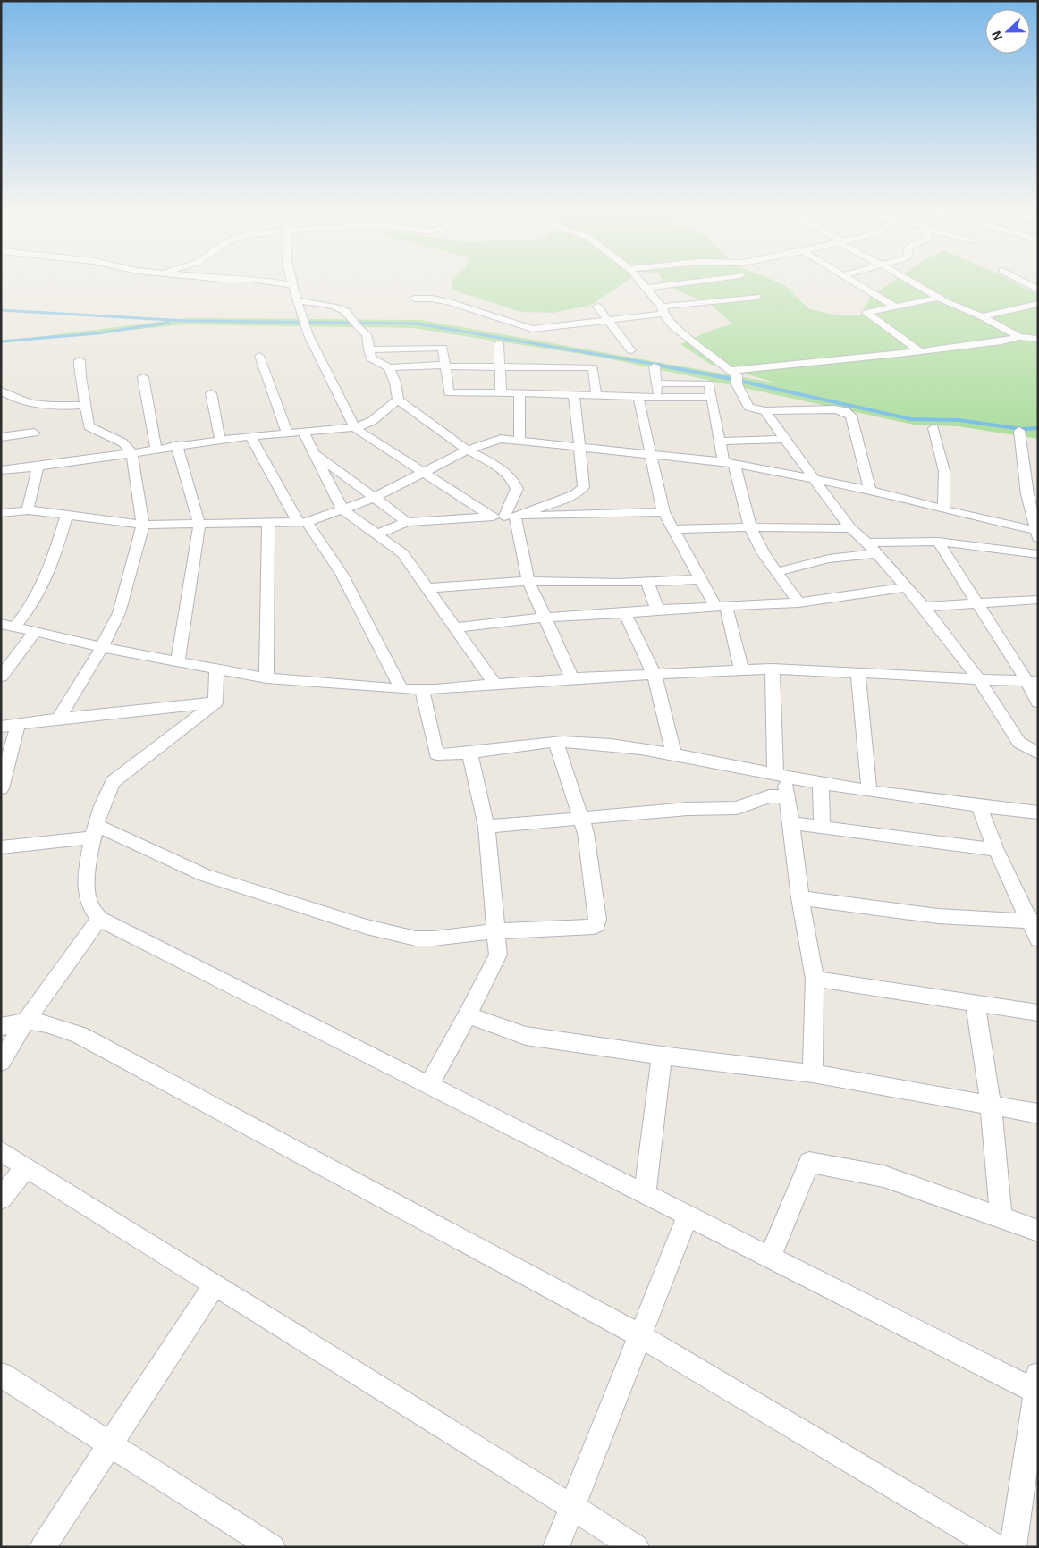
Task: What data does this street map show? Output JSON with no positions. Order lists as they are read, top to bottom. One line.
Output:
{"north":"left"}
